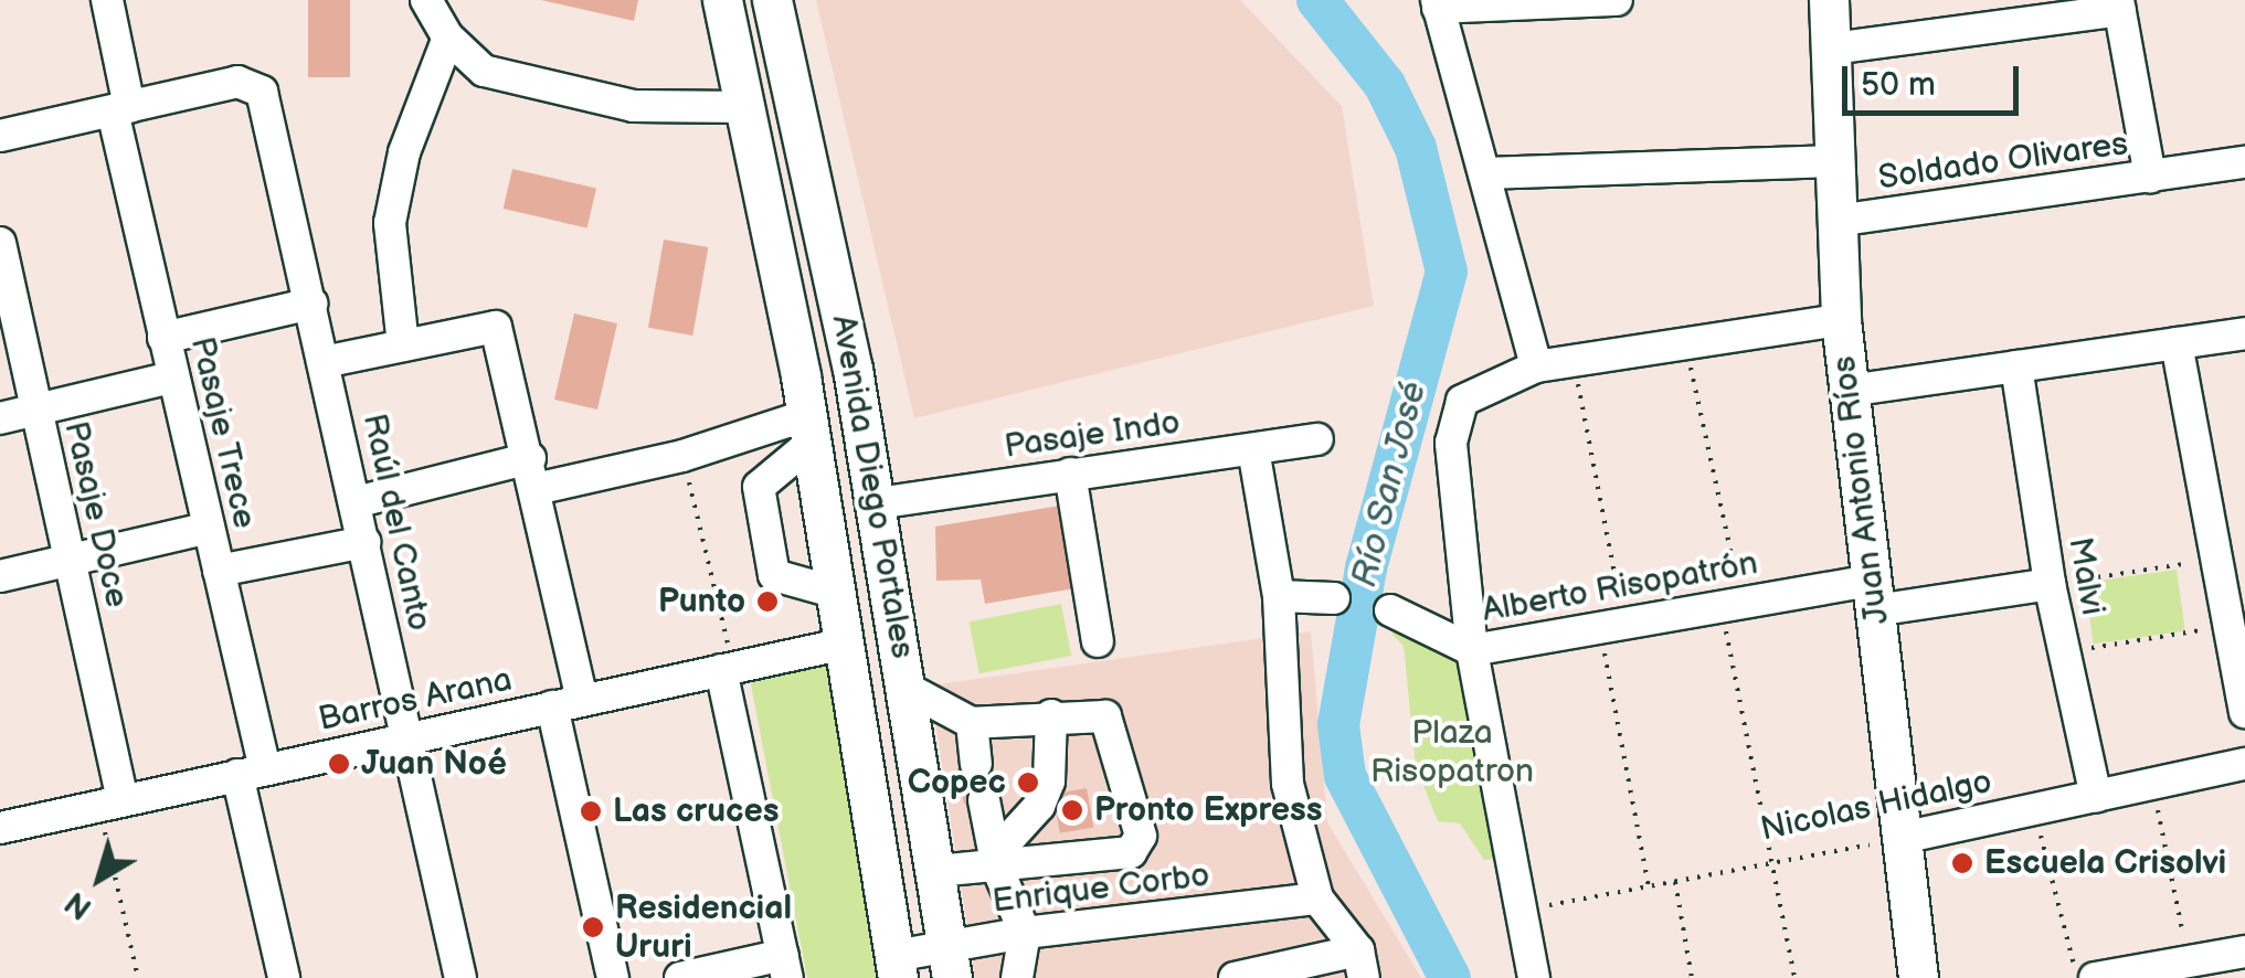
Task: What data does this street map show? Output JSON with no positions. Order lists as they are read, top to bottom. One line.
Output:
{"streets":{"main road":["Avenida Diego Portales","Juan Antonio Ríos"],"street":["Soldado Olivares","Pasaje Trece","Pasaje Indo","Pasaje Doce","Raúl del Canto","Malvi","Alberto Risopatrón","Barros Arana","Nicolas Hidalgo","Enrique Corbo"]},"crossings":[["Soldado Olivares","Juan Antonio Ríos"],["Pasaje Trece","Raúl del Canto"],["Pasaje Trece","Barros Arana"],["Pasaje Indo","Avenida Diego Portales"],["Avenida Diego Portales","Barros Arana"],["Avenida Diego Portales","Enrique Corbo"],["Juan Antonio Ríos","Alberto Risopatrón"],["Juan Antonio Ríos","Nicolas Hidalgo"],["Pasaje Doce","Barros Arana"],["Raúl del Canto","Barros Arana"],["Malvi","Alberto Risopatrón"],["Malvi","Nicolas Hidalgo"]],"water":["Río San José"],"parks":["Plaza Risopatron"],"places":["Punto","Juan Noé","Copec","Pronto Express","Las cruces","Escuela Crisolvi","Residencial Ururi"],"scale_bar":"50 m","north":"bottom left"}
